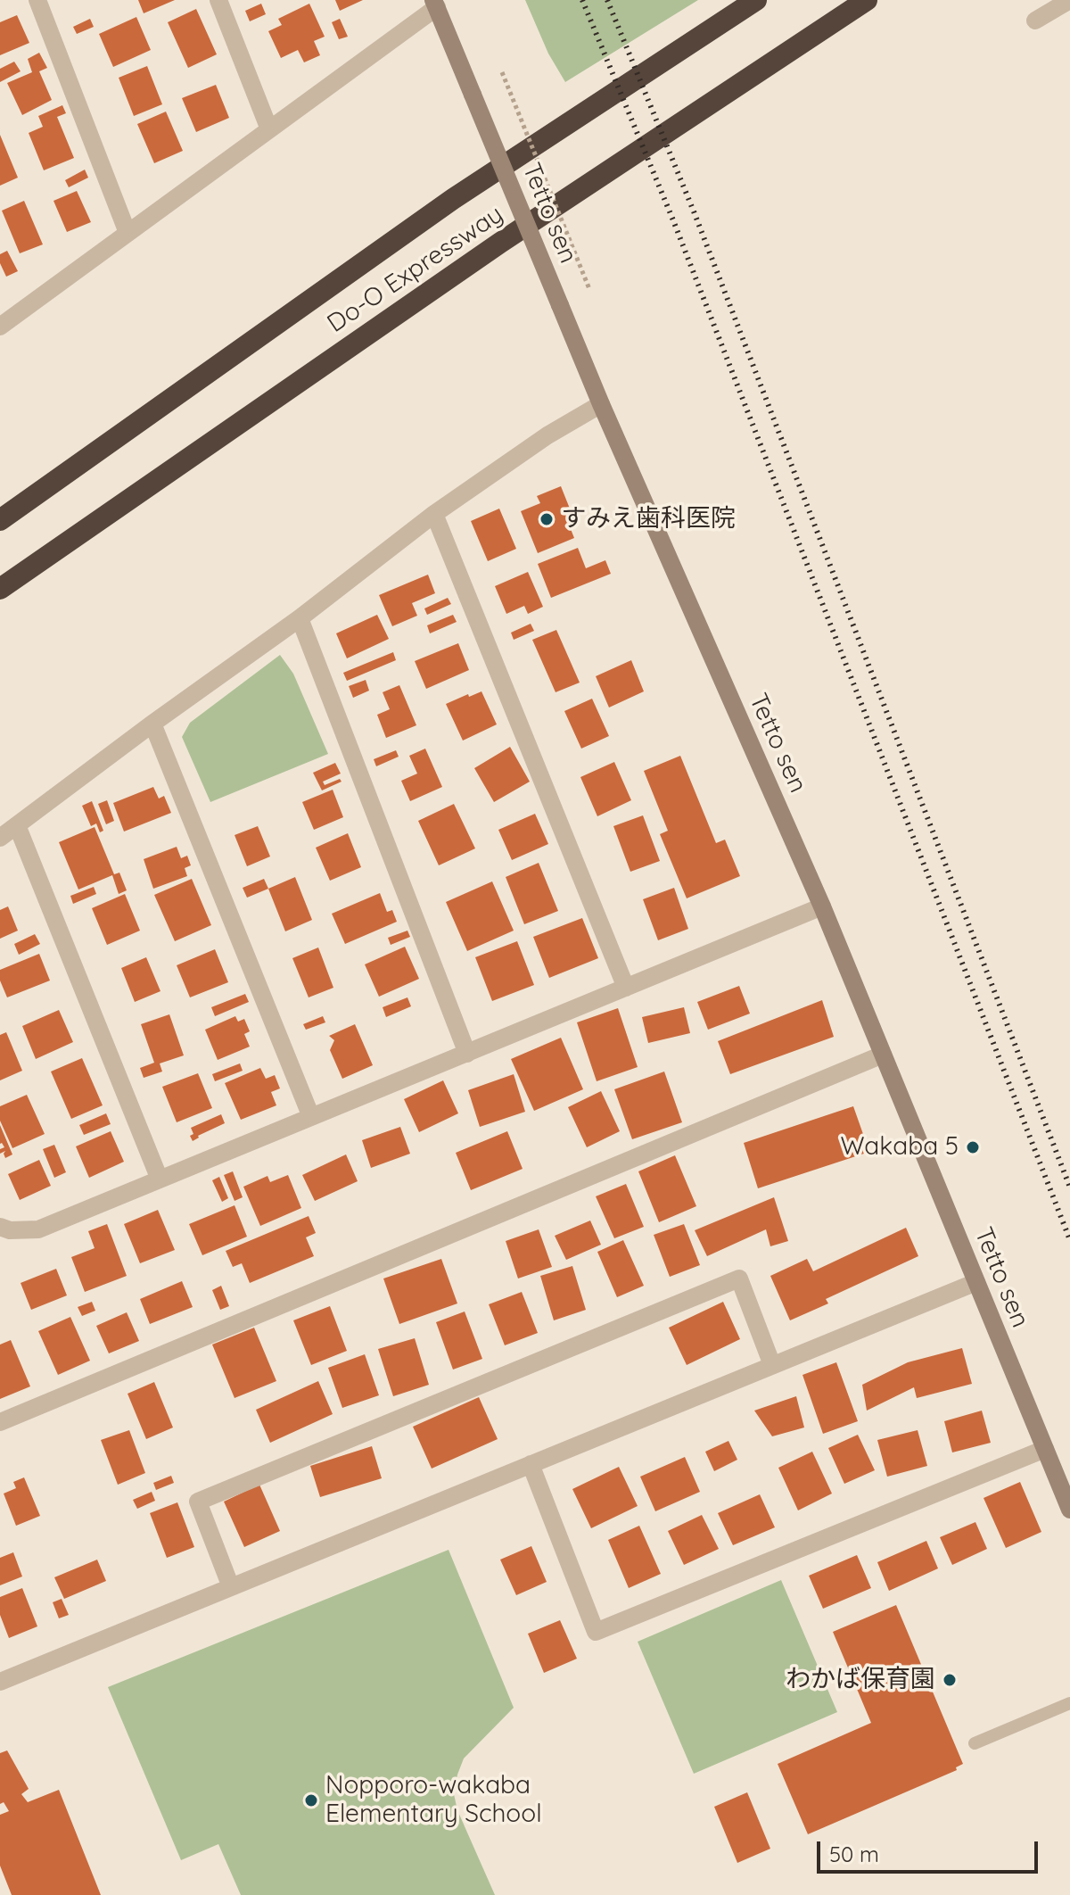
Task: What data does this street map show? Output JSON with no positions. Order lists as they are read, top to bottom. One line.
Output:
{"streets":{"highway":["Do-O Expressway"],"street":["Tetto sen"]},"places":["すみえ歯科医院","Wakaba 5","わかば保育園","Nopporo-wakaba Elementary School"],"scale_bar":"50 m"}
